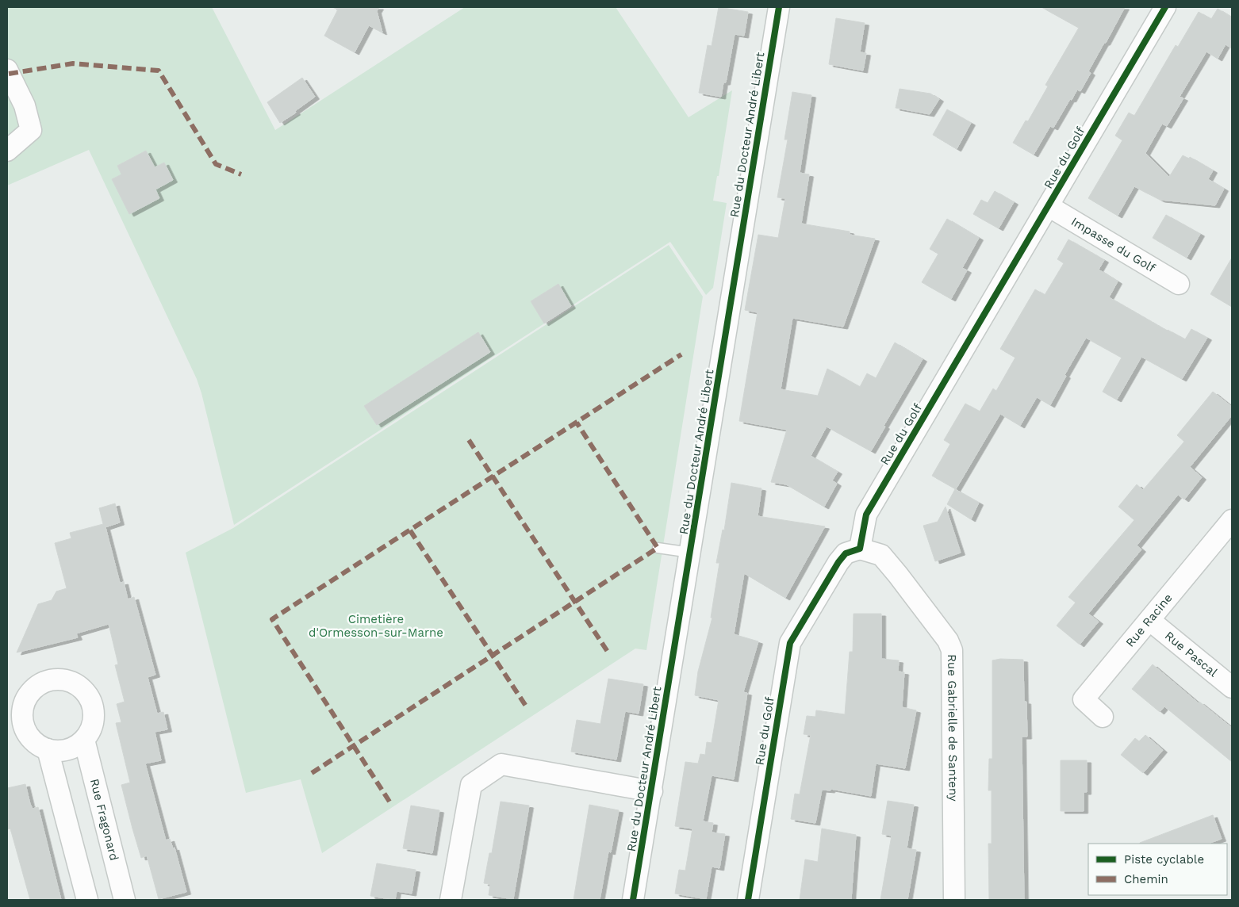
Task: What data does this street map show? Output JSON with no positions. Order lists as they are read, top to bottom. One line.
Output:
{"streets":{"street":["Rue du Docteur André Libert","Rue du Golf","Impasse du Golf","Rue Racine","Rue Pascal","Rue Gabrielle de Santeny","Rue Fragonard"]},"crossings":[["Rue du Golf","Impasse du Golf"],["Rue du Golf","Rue Gabrielle de Santeny"],["Rue Racine","Rue Pascal"]],"parks":["Cimetière d'Ormesson-sur-Marne"],"legend":["Piste cyclable","Chemin"]}
